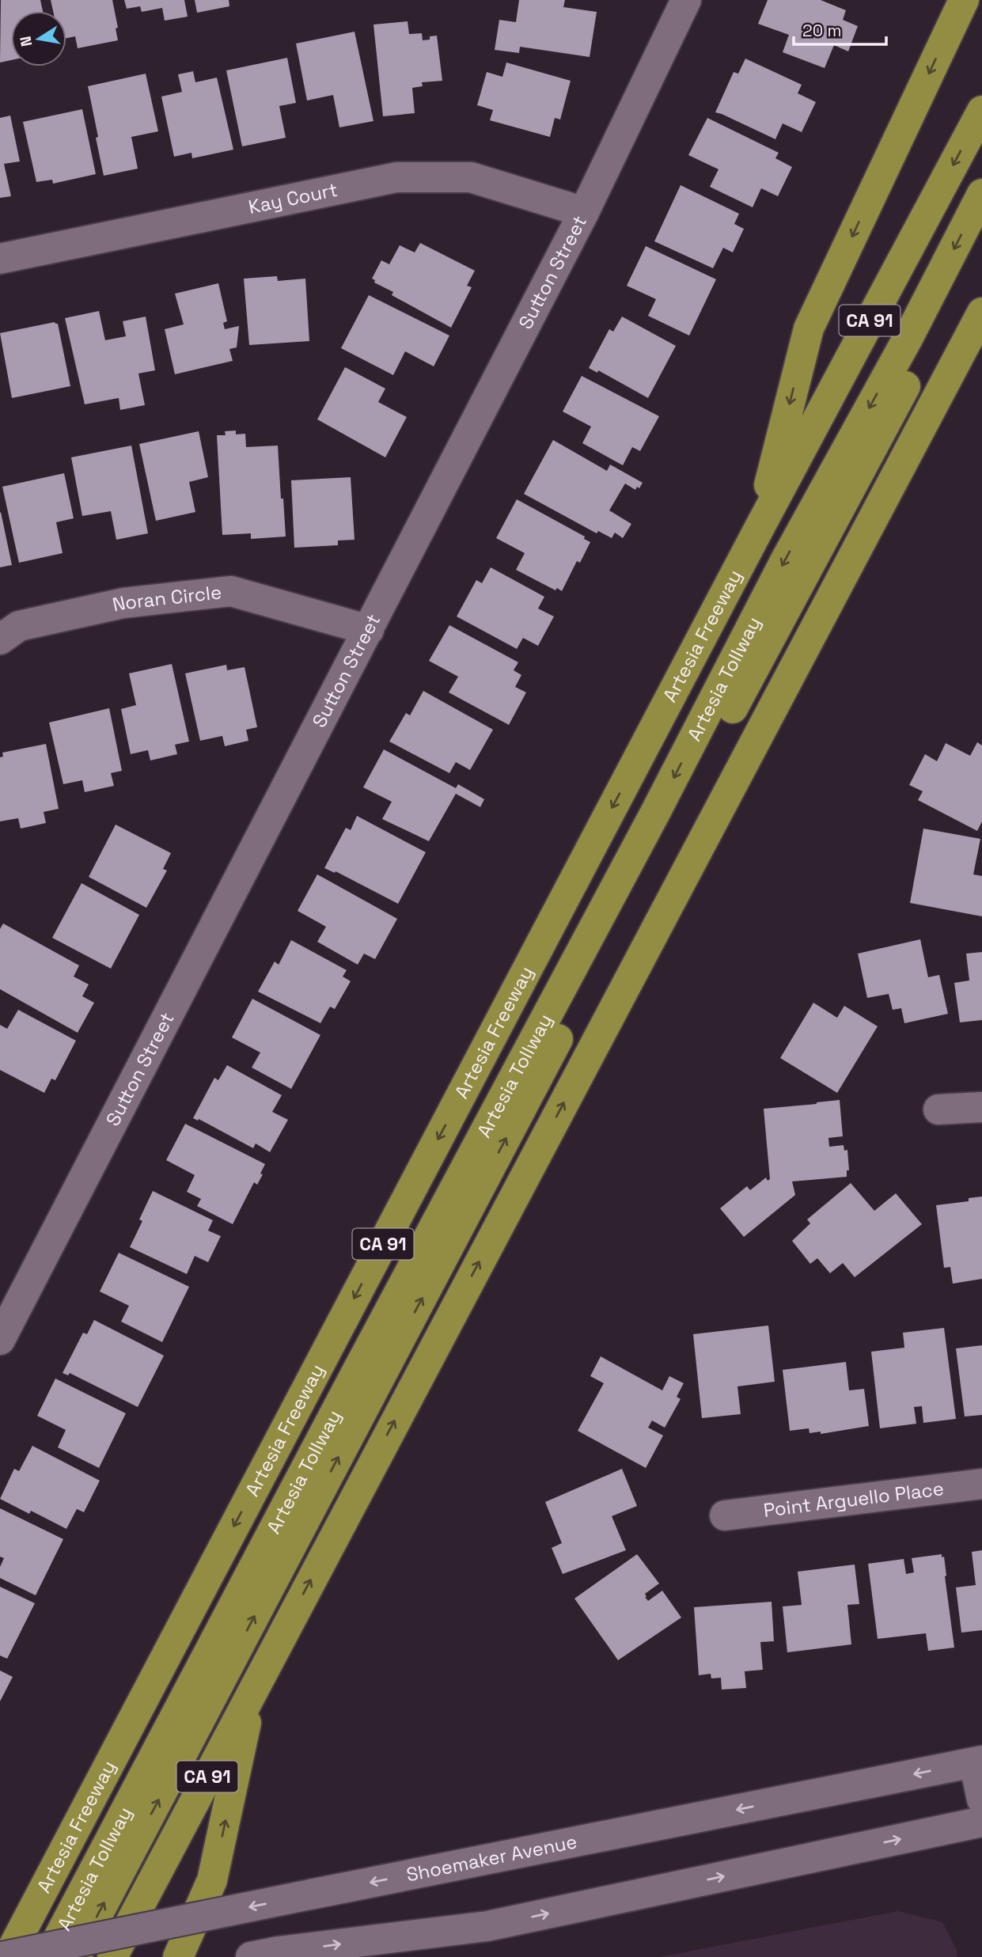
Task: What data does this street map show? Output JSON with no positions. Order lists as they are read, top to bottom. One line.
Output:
{"streets":{"highway":["CA 91","Artesia Freeway","Artesia Tollway"],"street":["Kay Court","Sutton Street","Noran Circle","Point Arguello Place","Shoemaker Avenue"]},"crossings":[["Kay Court","Sutton Street"],["Sutton Street","Noran Circle"]],"scale_bar":"20 m","north":"left"}
